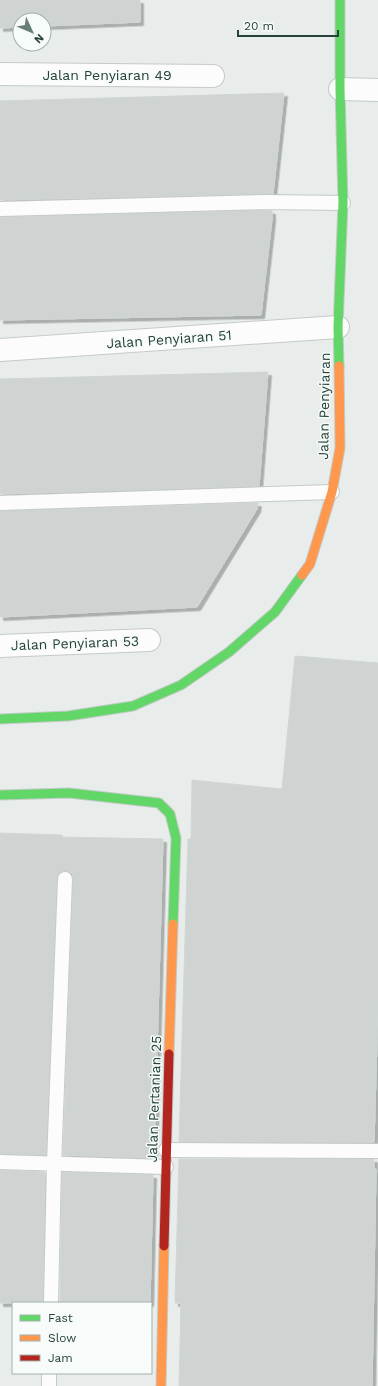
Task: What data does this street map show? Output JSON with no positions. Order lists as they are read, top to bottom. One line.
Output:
{"streets":{"street":["Jalan Penyiaran 49","Jalan Penyiaran 51","Jalan Penyiaran","Jalan Penyiaran 53","Jalan Pertanian 25"]},"crossings":[["Jalan Penyiaran 51","Jalan Penyiaran"]],"legend":["Fast","Slow","Jam"],"scale_bar":"20 m","north":"bottom right"}
